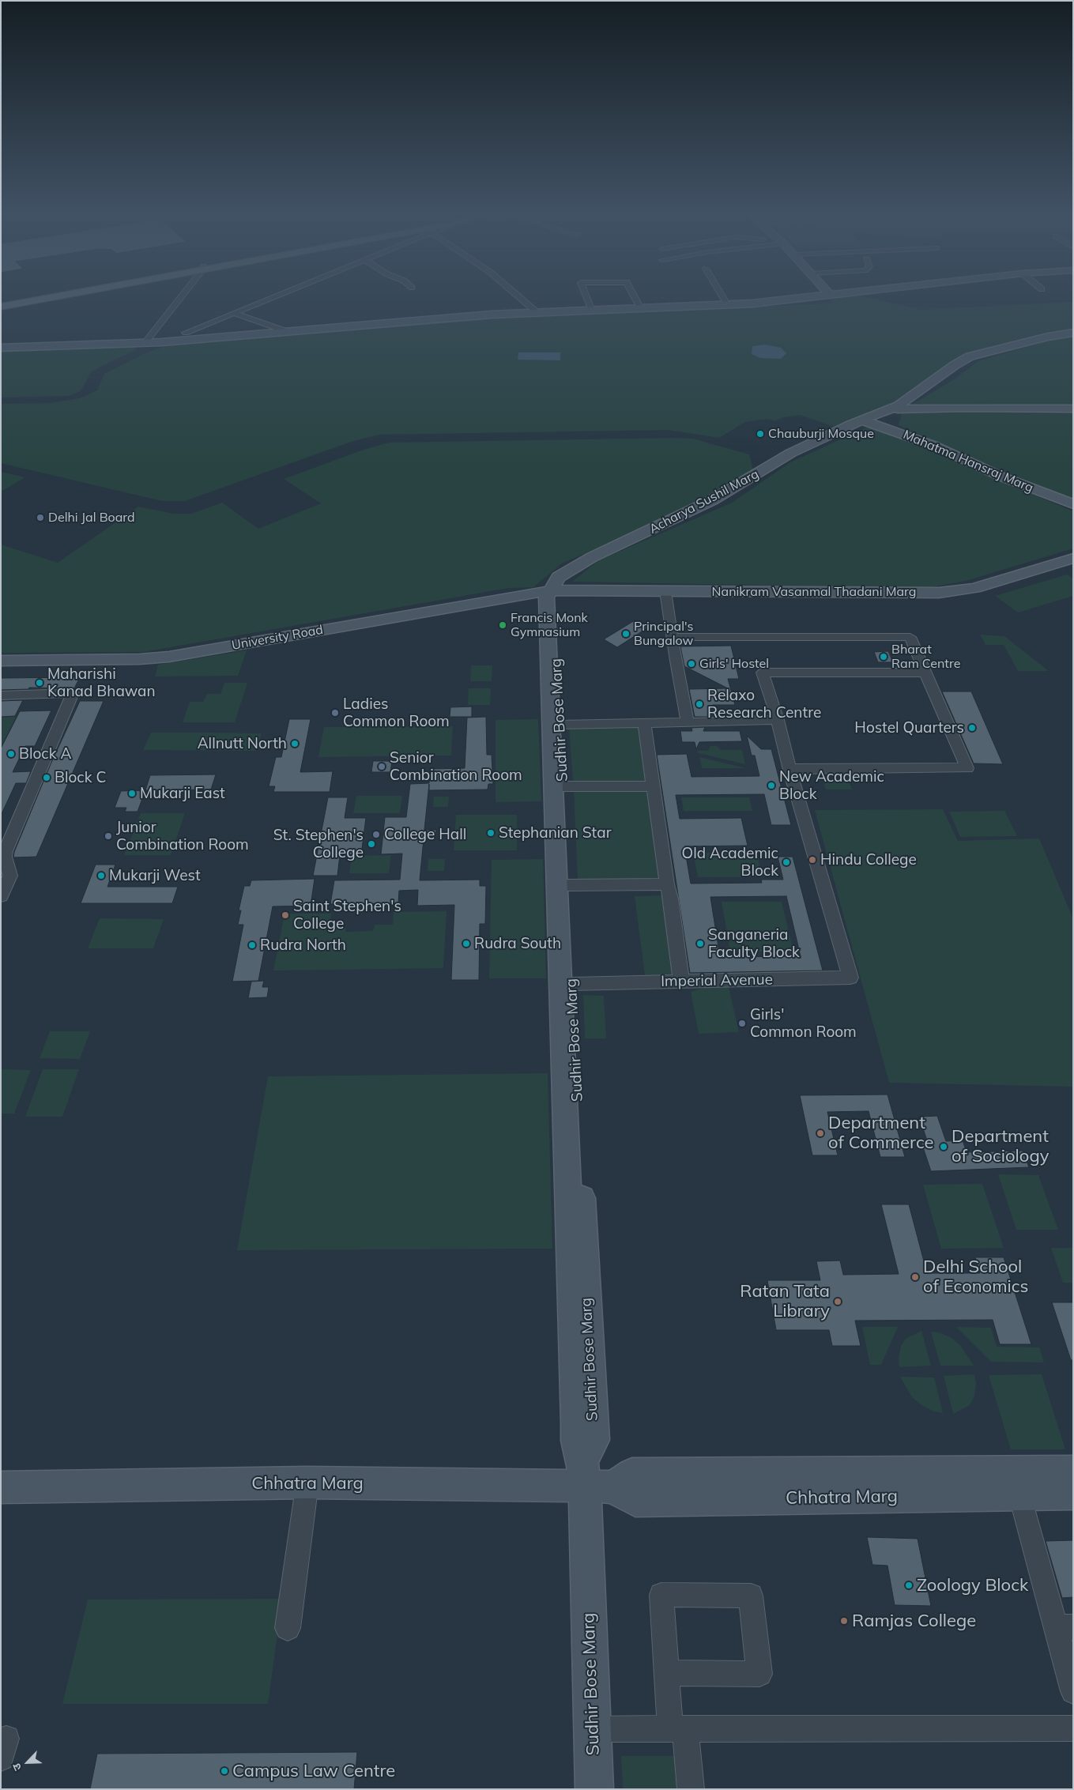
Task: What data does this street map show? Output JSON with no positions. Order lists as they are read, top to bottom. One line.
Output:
{"streets":{"street":["Mahatma Hansraj Marg","Acharya Sushil Marg","Nanikram Vasanmal Thadani Marg","University Road","Sudhir Bose Marg","Imperial Avenue","Chhatra Marg"]},"crossings":[["Mahatma Hansraj Marg","Acharya Sushil Marg"],["Acharya Sushil Marg","Nanikram Vasanmal Thadani Marg"],["Acharya Sushil Marg","University Road"],["Acharya Sushil Marg","Sudhir Bose Marg"],["Nanikram Vasanmal Thadani Marg","University Road"],["Nanikram Vasanmal Thadani Marg","Sudhir Bose Marg"],["University Road","Sudhir Bose Marg"],["Sudhir Bose Marg","Imperial Avenue"],["Sudhir Bose Marg","Chhatra Marg"]],"places":["Chauburji Mosque","Delhi Jal Board","Francis Monk Gymnasium","Principal's Bungalow","Bharat Ram Centre","Girls' Hostel","Maharishi Kanad Bhawan","Relaxo Research Centre","Ladies Common Room","Hostel Quarters","Allnutt North","Block A","Senior Combination Room","Block C","New Academic Block","Mukarji East","Stephanian Star","College Hall","Junior Combination Room","St. Stephen's College","Hindu College","Old Academic Block","Mukarji West","Saint Stephen's College","Rudra South","Sanganeria Faculty Block","Rudra North","Girls' Common Room","Department of Commerce","Department of Sociology","Delhi School of Economics","Ratan Tata Library","Zoology Block","Ramjas College","Campus Law Centre"],"north":"bottom left"}
